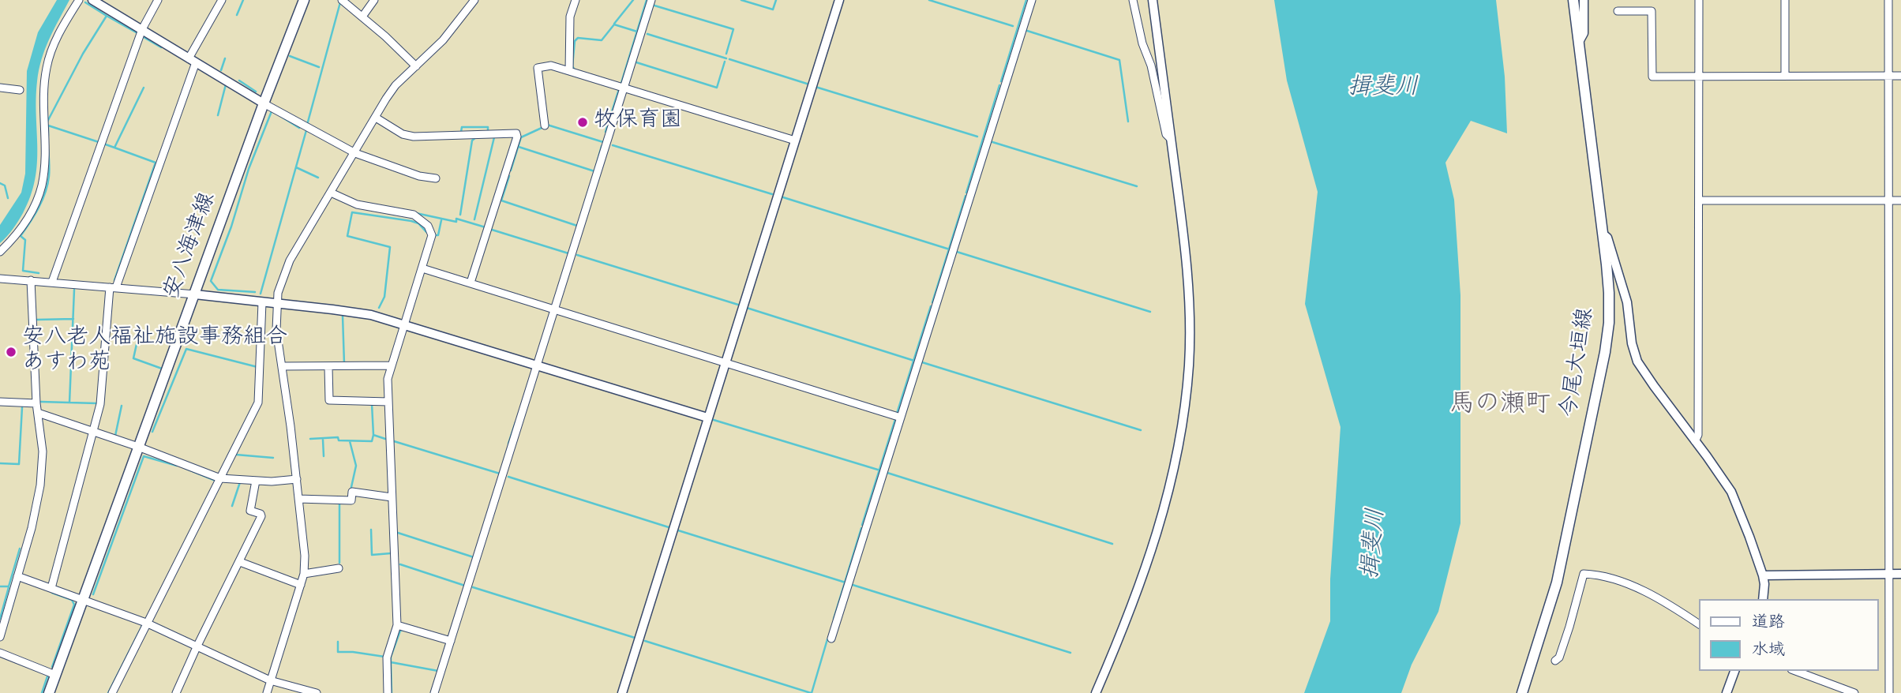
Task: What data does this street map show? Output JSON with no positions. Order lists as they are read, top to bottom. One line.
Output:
{"streets":{"main road":["安八海津線","今尾大垣線"]},"districts":["馬の瀬町"],"water":["揖斐川"],"places":["牧保育園","安八老人福祉施設事務組合 あすわ苑"],"legend":["道路","水域"]}
